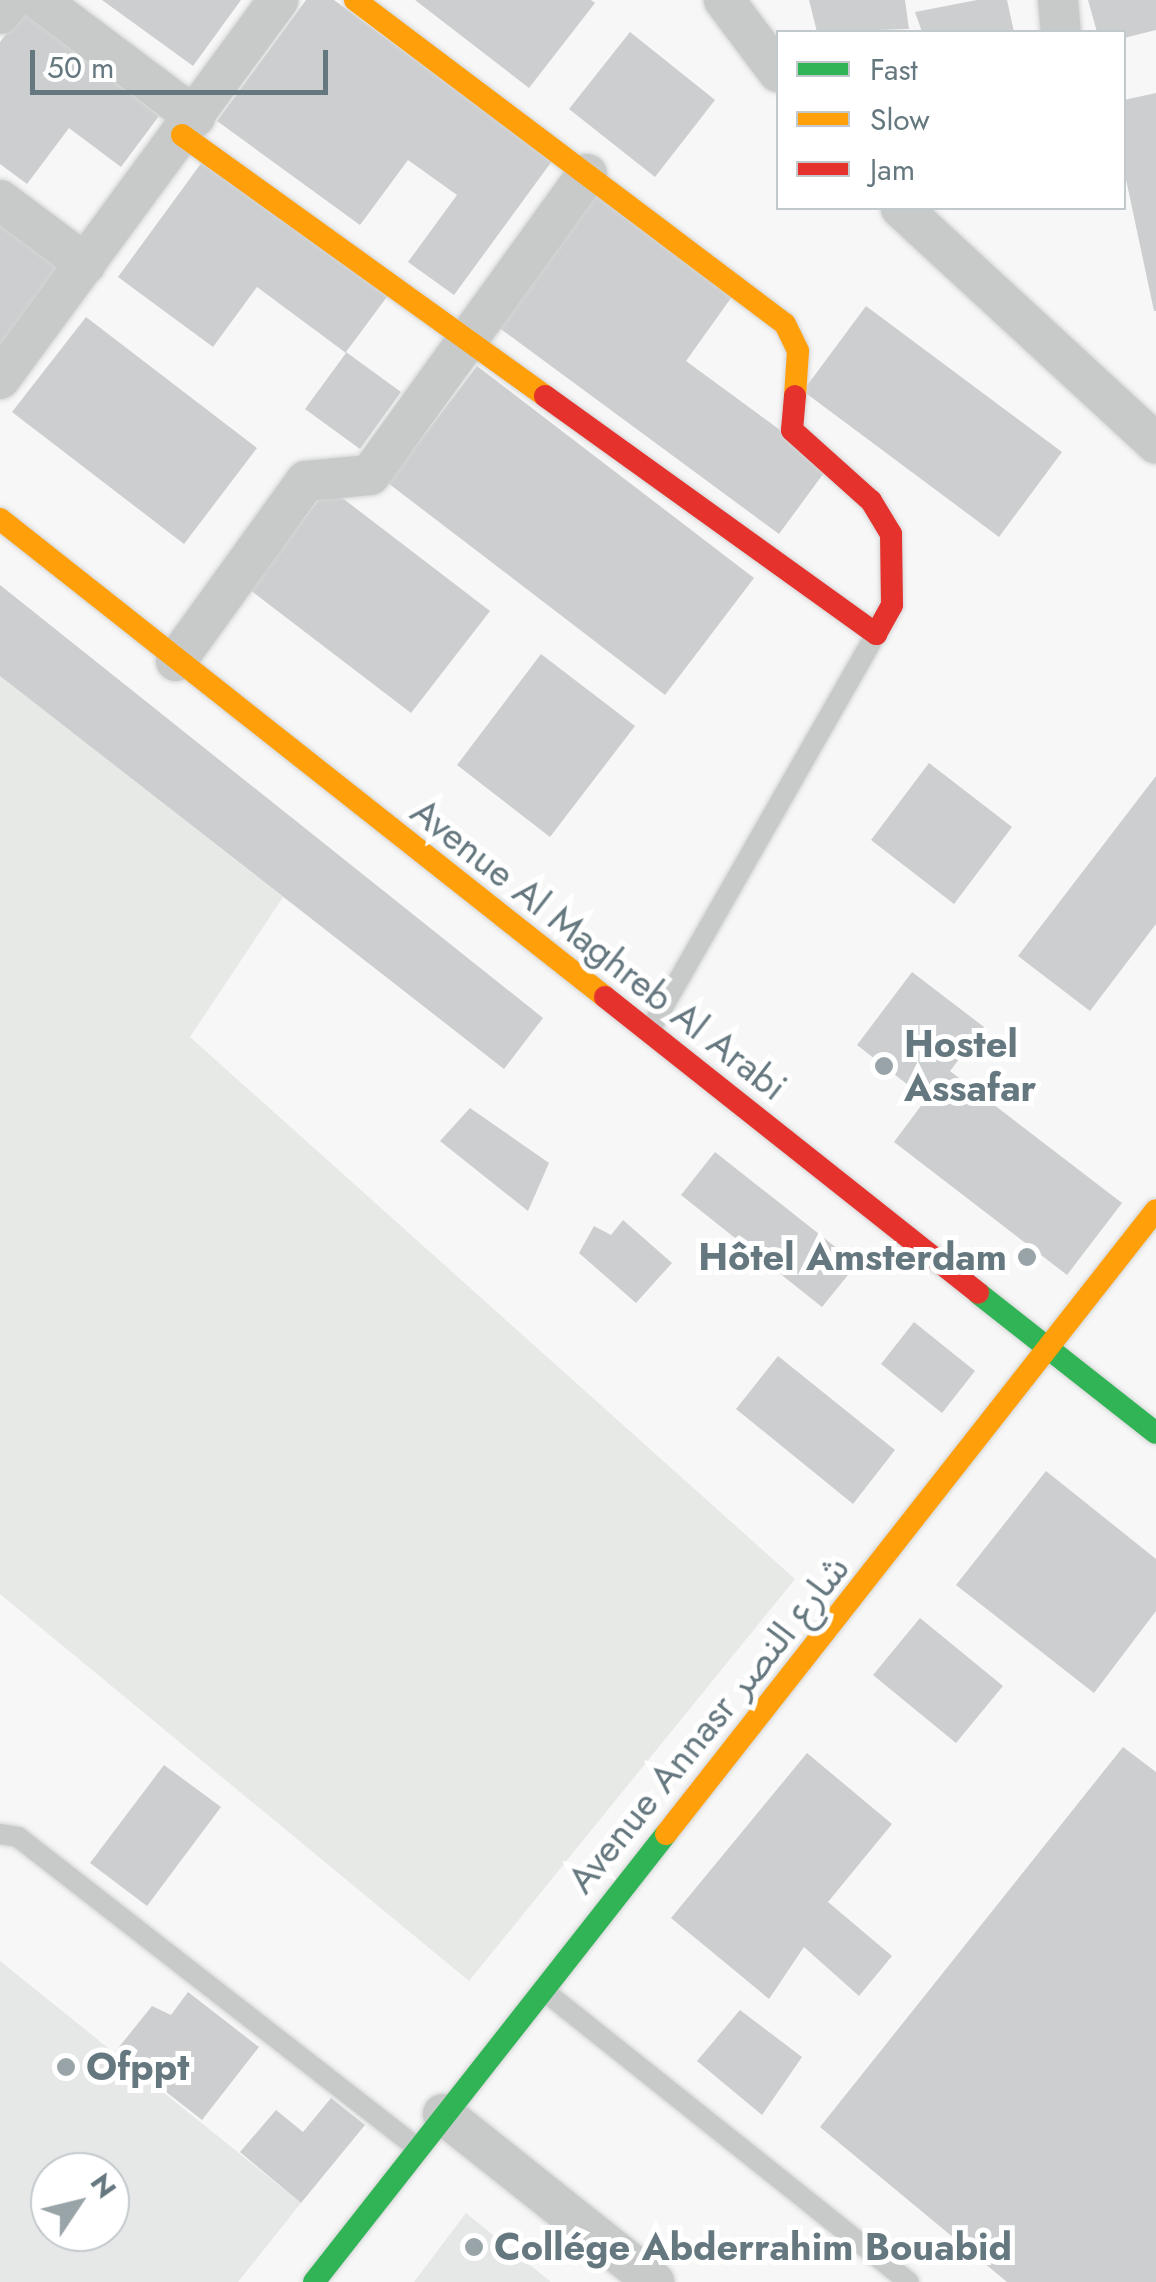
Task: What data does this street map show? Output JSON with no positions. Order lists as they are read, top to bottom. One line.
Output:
{"streets":{"street":["Avenue Al Maghreb Al Arabi","Avenue Annasr شارع النصر"]},"crossings":[["Avenue Al Maghreb Al Arabi","Avenue Annasr شارع النصر"]],"places":["Hostel Assafar","Hôtel Amsterdam","Ofppt","Collége Abderrahim Bouabid"],"legend":["Fast","Slow","Jam"],"scale_bar":"50 m","north":"top right"}
